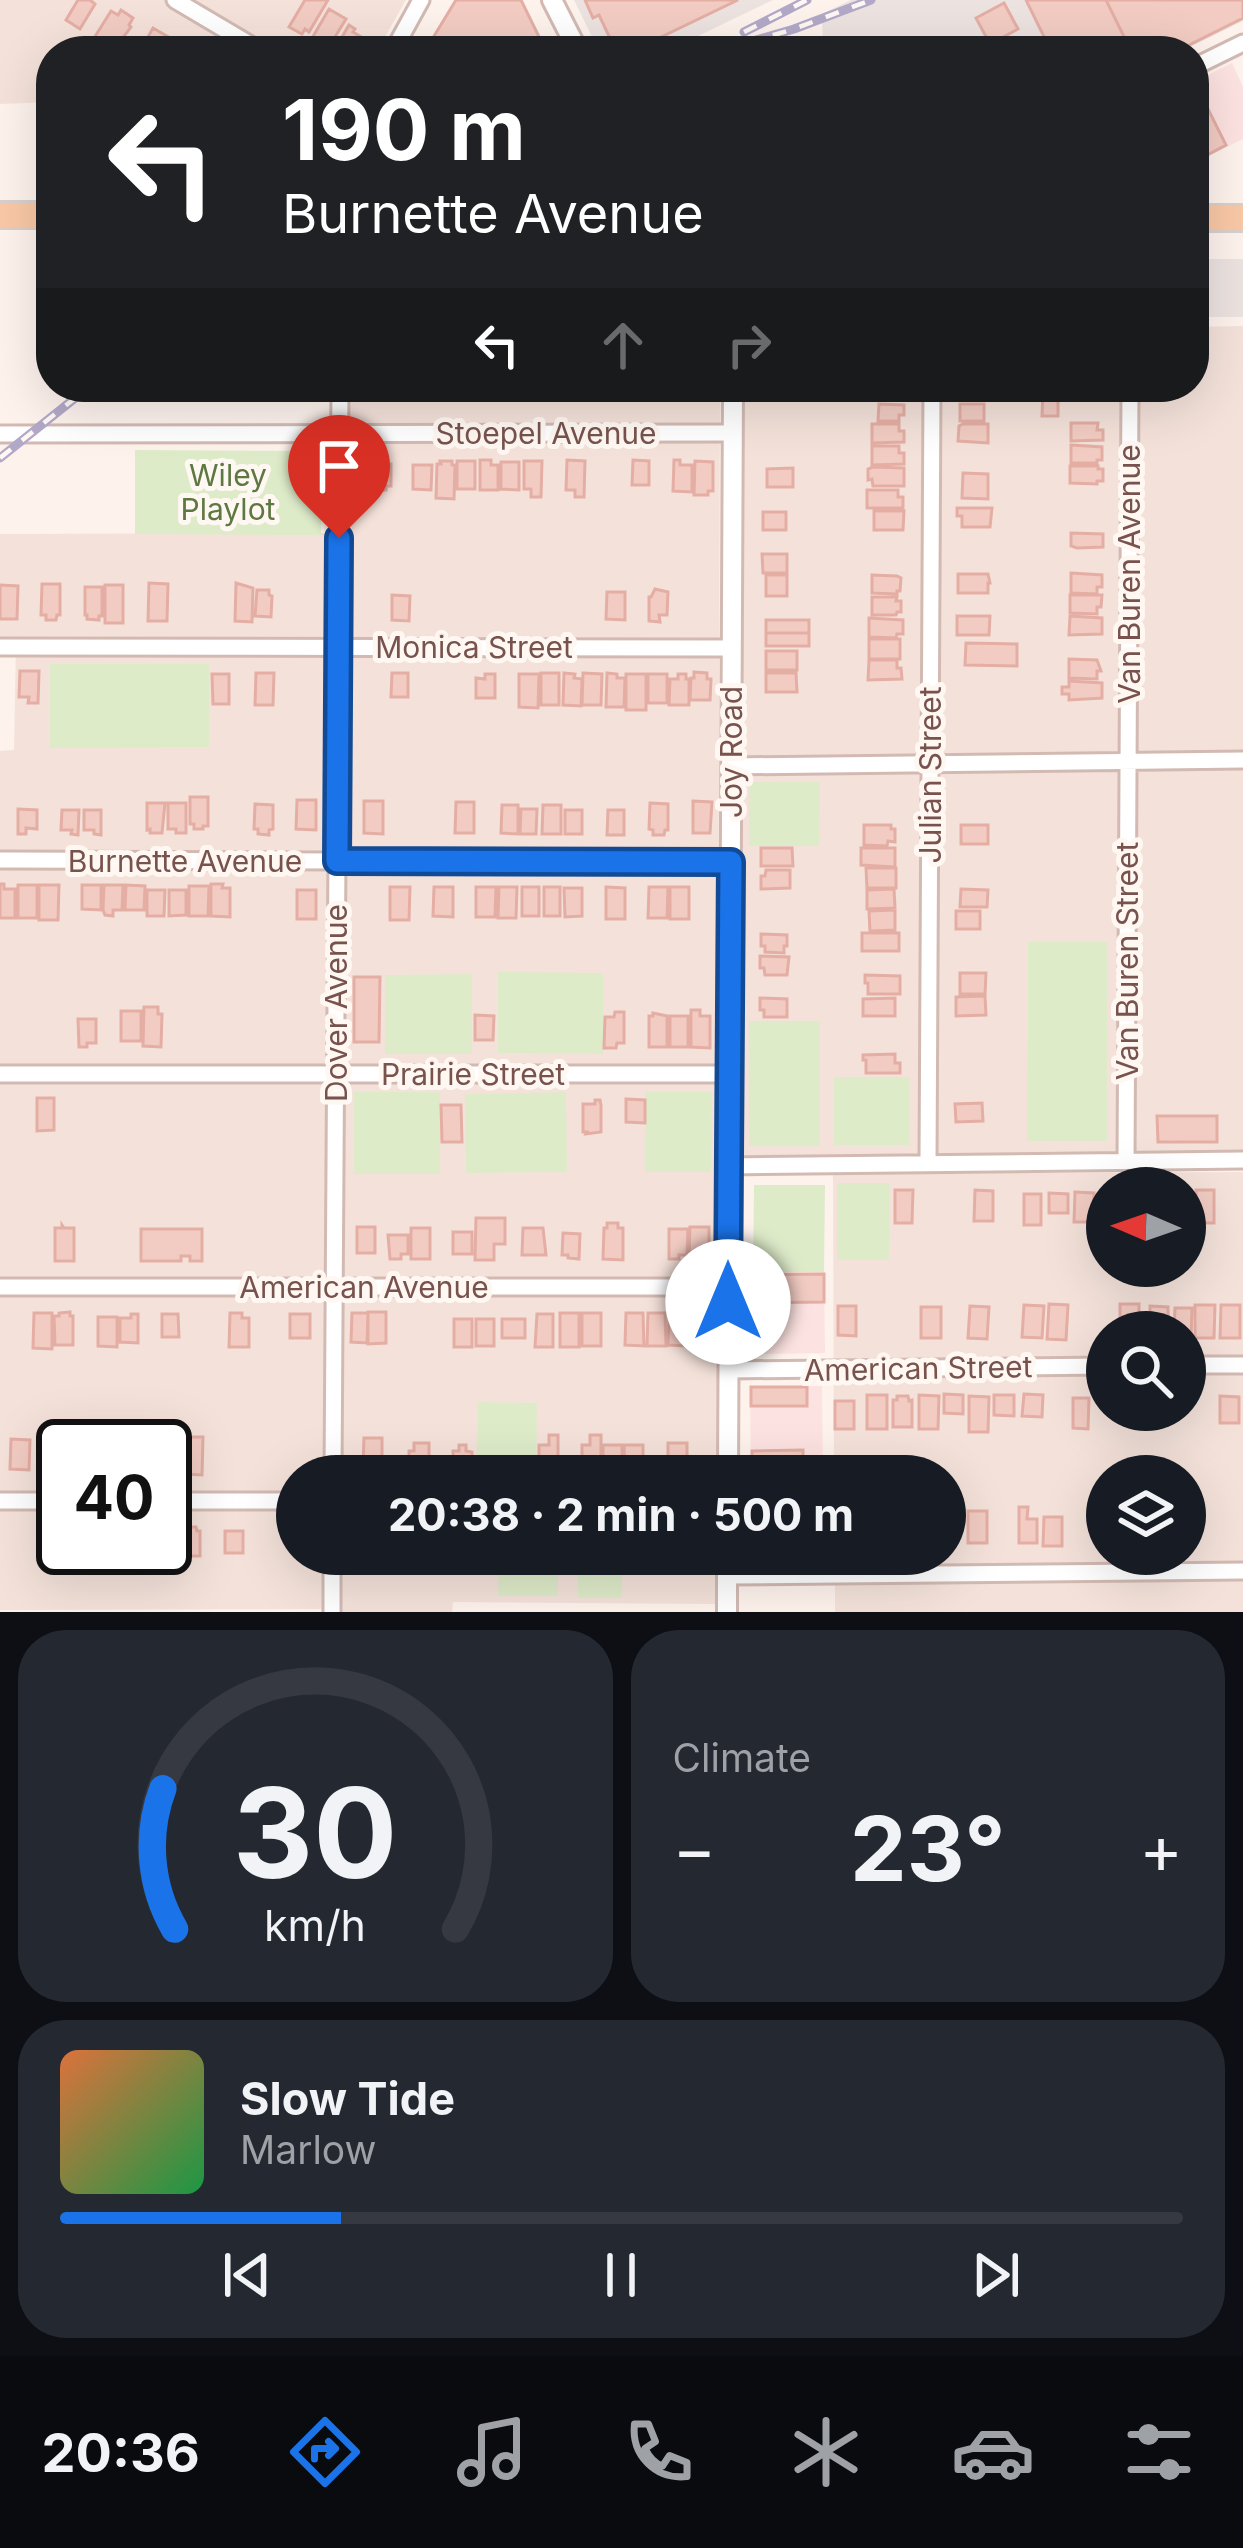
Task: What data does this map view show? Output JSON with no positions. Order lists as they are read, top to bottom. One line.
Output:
{"streets":{"street":["Stoepel Avenue","Van Buren Avenue","Monica Street","Joy Road","Julian Street","Burnette Avenue","Van Buren Street","Dover Avenue","Prairie Street","American Avenue","American Street"]},"crossings":[["Stoepel Avenue","Joy Road"],["Stoepel Avenue","Dover Avenue"],["Van Buren Avenue","Van Buren Street"],["Monica Street","Joy Road"],["Monica Street","Dover Avenue"],["Joy Road","Burnette Avenue"],["Joy Road","Prairie Street"],["Joy Road","American Avenue"],["Joy Road","American Street"],["Burnette Avenue","Dover Avenue"],["Dover Avenue","Prairie Street"],["Dover Avenue","American Avenue"]],"parks":["Wiley Playlot"],"north":"left","page":{"turn":["190 m","Burnette Avenue"],"limit":"40","trip":"20:38 · 2 min · 500 m","tile":"Climate","heat":["−","23°","+"],"song":["Slow Tide","Marlow"],"tabs":"20:36","gauge":["30","km/h"]}}
